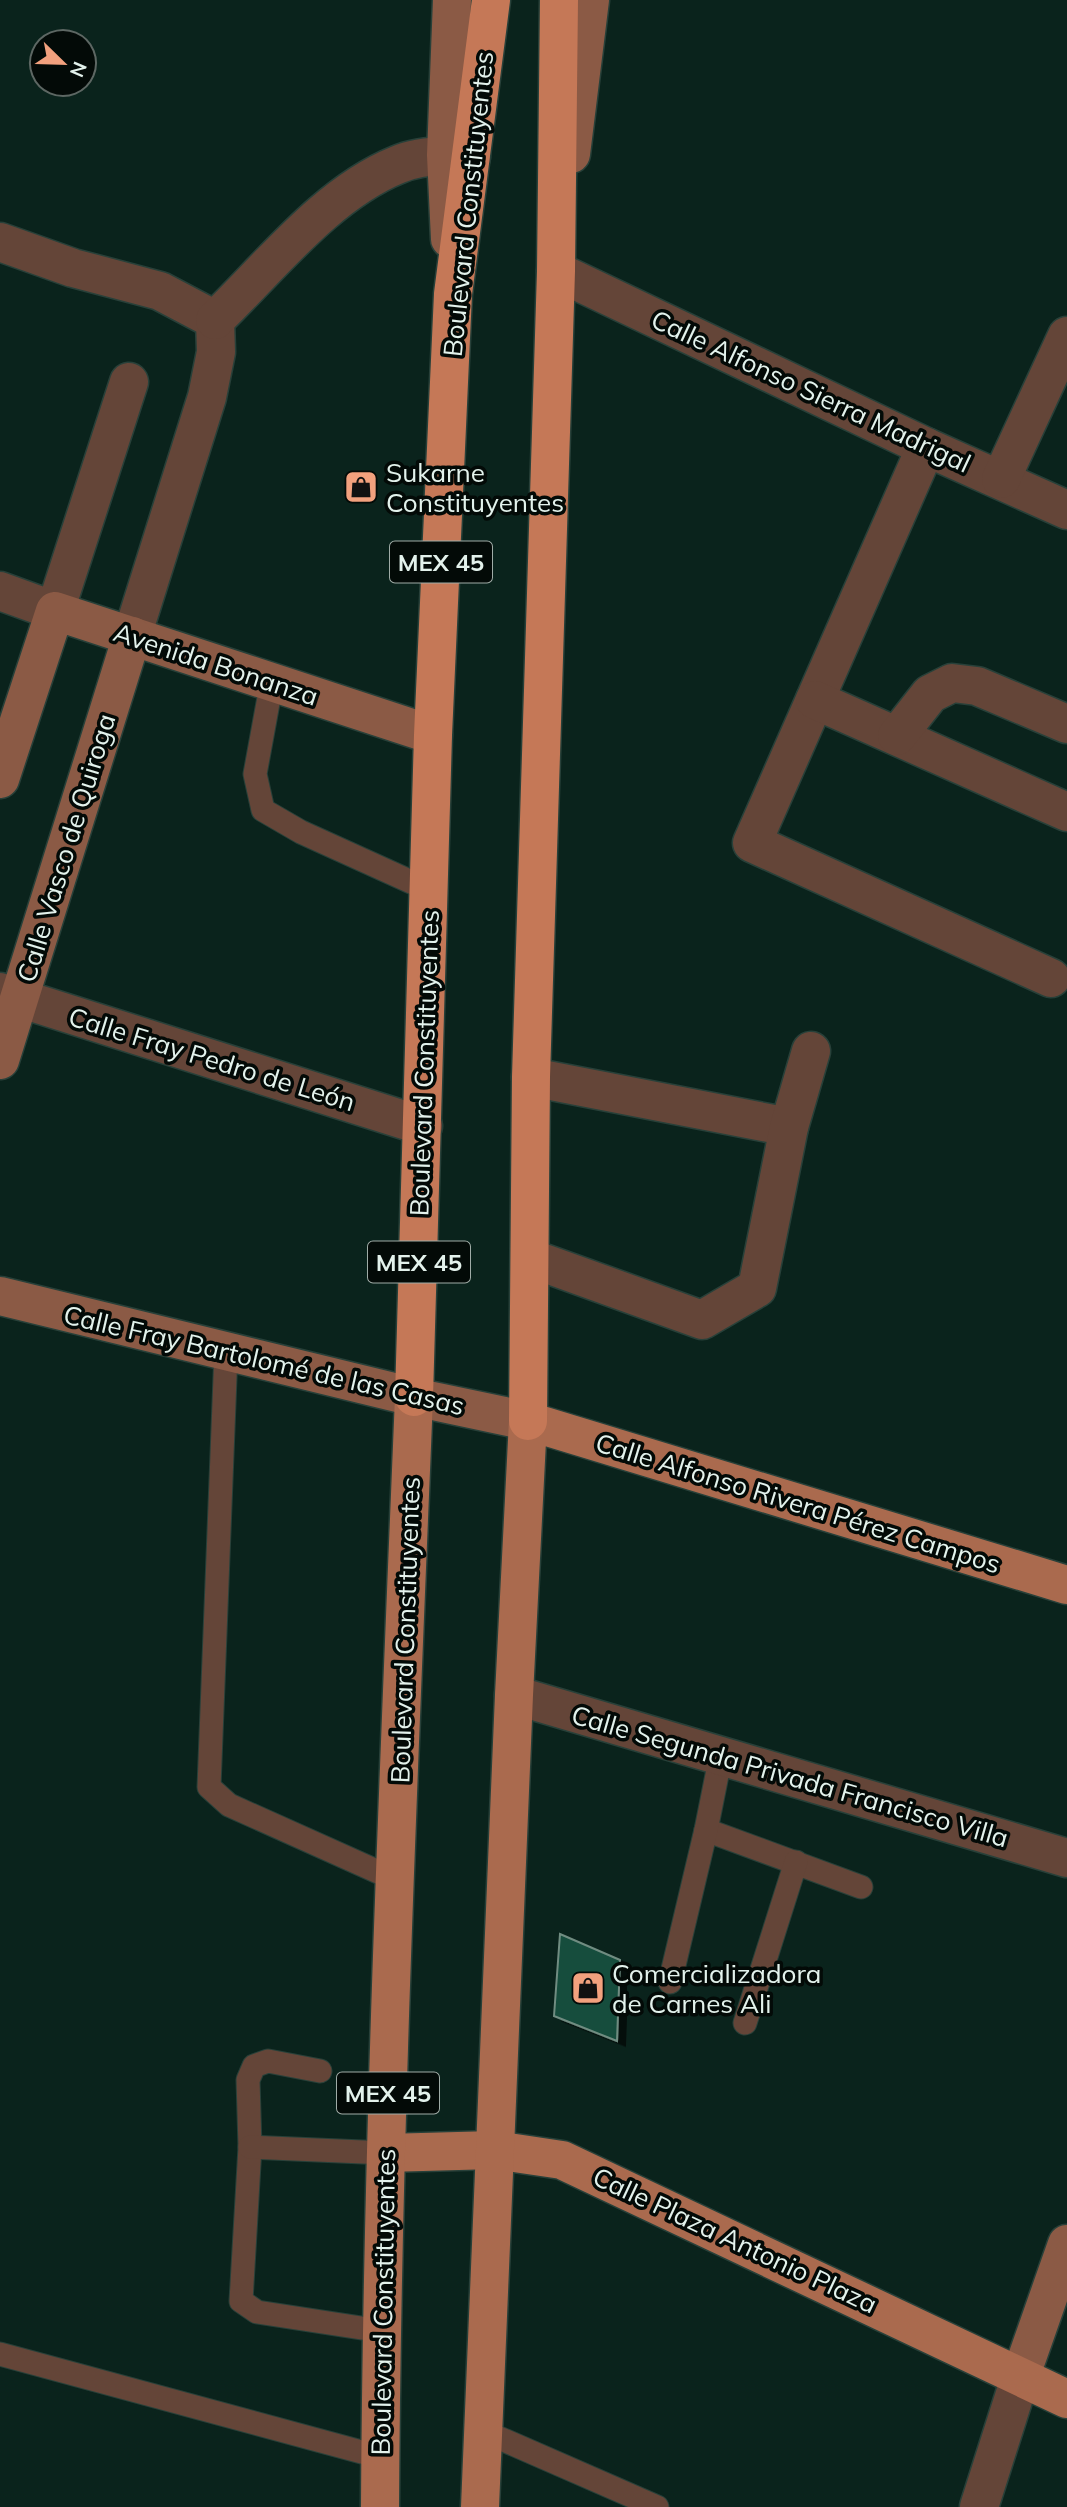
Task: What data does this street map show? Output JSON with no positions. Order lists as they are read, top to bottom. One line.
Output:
{"streets":{"highway":["Boulevard Constituyentes","MEX 45"],"main road":["Avenida Bonanza","Calle Vasco de Quiroga","Calle Fray Bartolomé de las Casas","Calle Alfonso Rivera Pérez Campos","Calle Plaza Antonio Plaza"],"street":["Calle Alfonso Sierra Madrigal","Calle Fray Pedro de León","Calle Segunda Privada Francisco Villa"]},"crossings":[["Boulevard Constituyentes","Avenida Bonanza"],["Boulevard Constituyentes","Calle Fray Pedro de León"],["Boulevard Constituyentes","Calle Fray Bartolomé de las Casas"],["Boulevard Constituyentes","Calle Plaza Antonio Plaza"],["Avenida Bonanza","Calle Vasco de Quiroga"],["Calle Vasco de Quiroga","Calle Fray Pedro de León"],["Calle Fray Bartolomé de las Casas","Calle Alfonso Rivera Pérez Campos"]],"places":{"shop":["Sukarne Constituyentes","Comercializadora de Carnes Ali"]},"north":"bottom right"}
